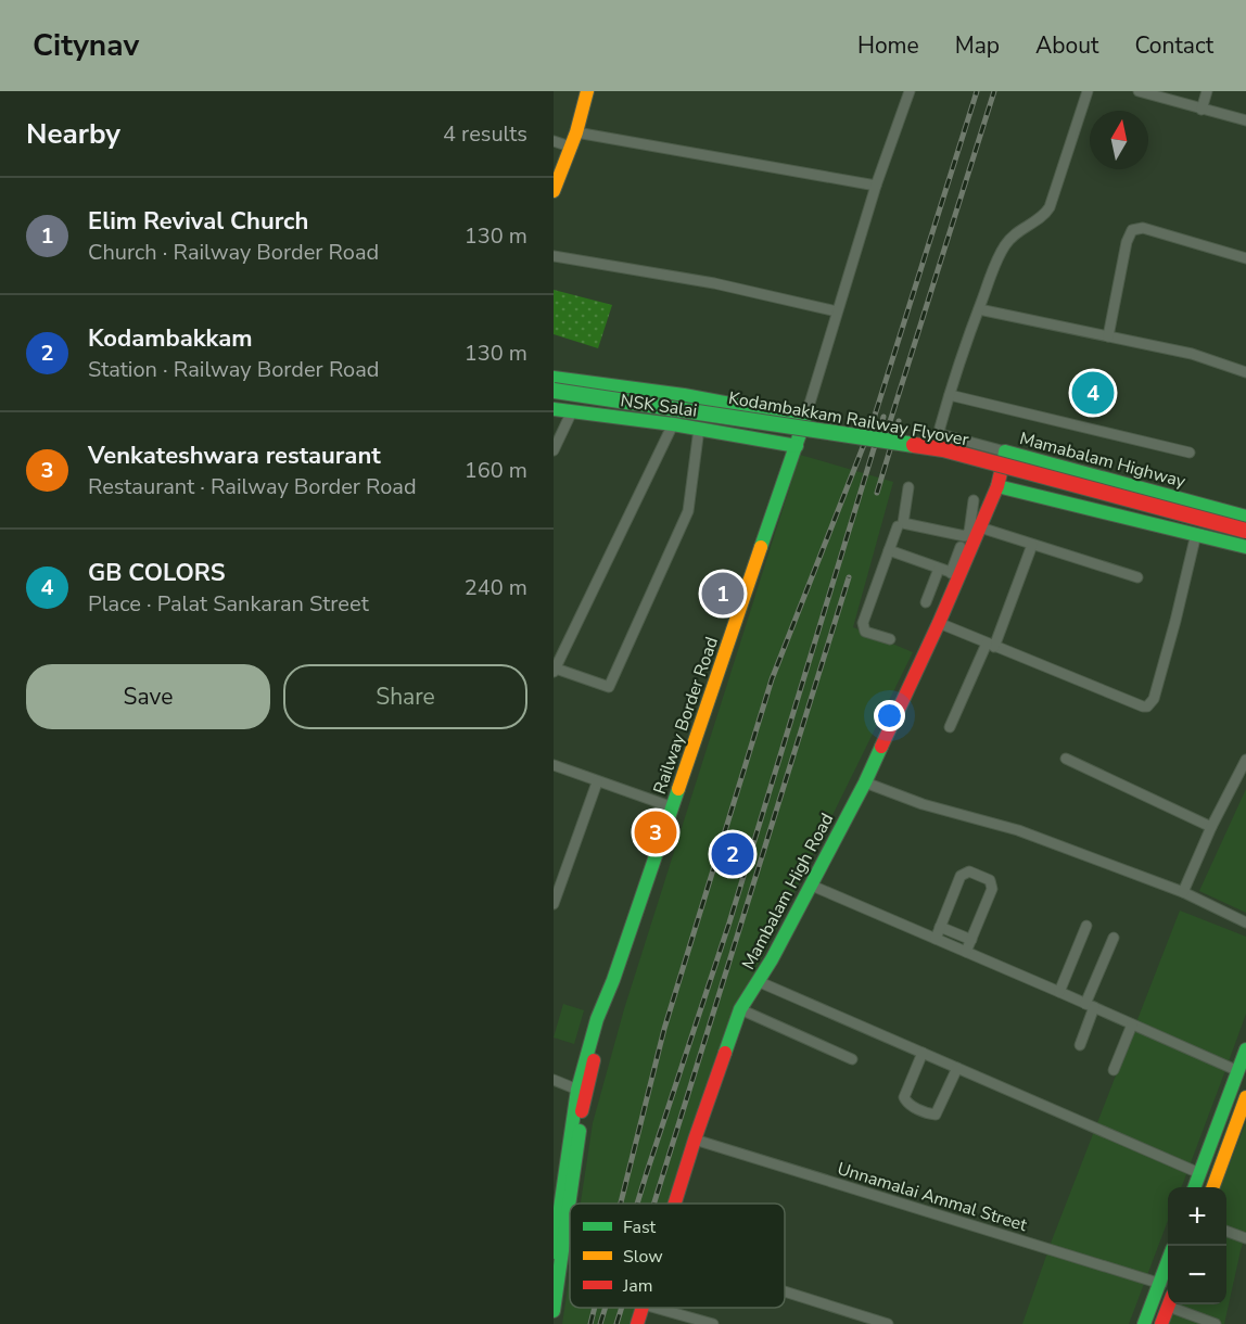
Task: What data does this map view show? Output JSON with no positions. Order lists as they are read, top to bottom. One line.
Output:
{"streets":{"street":["NSK Salai","Kodambakkam Railway Flyover","Mamabalam Highway","Railway Border Road","Mambalam High Road","Unnamalai Ammal Street"]},"crossings":[["NSK Salai","Railway Border Road"],["Mamabalam Highway","Mambalam High Road"],["Mambalam High Road","Unnamalai Ammal Street"]],"legend":["Fast","Slow","Jam"],"north":"top","page":{"header":"Citynav","nav":["Home","Map","About","Contact"],"heading":["Nearby","4 results"],"list":[{"mark":"1","name":"Elim Revival Church","note":"Church · Railway Border Road","value":"130 m"},{"mark":"2","name":"Kodambakkam","note":"Station · Railway Border Road","value":"130 m"},{"mark":"3","name":"Venkateshwara restaurant","note":"Restaurant · Railway Border Road","value":"160 m"},{"mark":"4","name":"GB COLORS","note":"Place · Palat Sankaran Street","value":"240 m"}],"pins":["4","1","3","2"],"buttons":["Save","Share"],"map_buttons":["+","−"]}}
